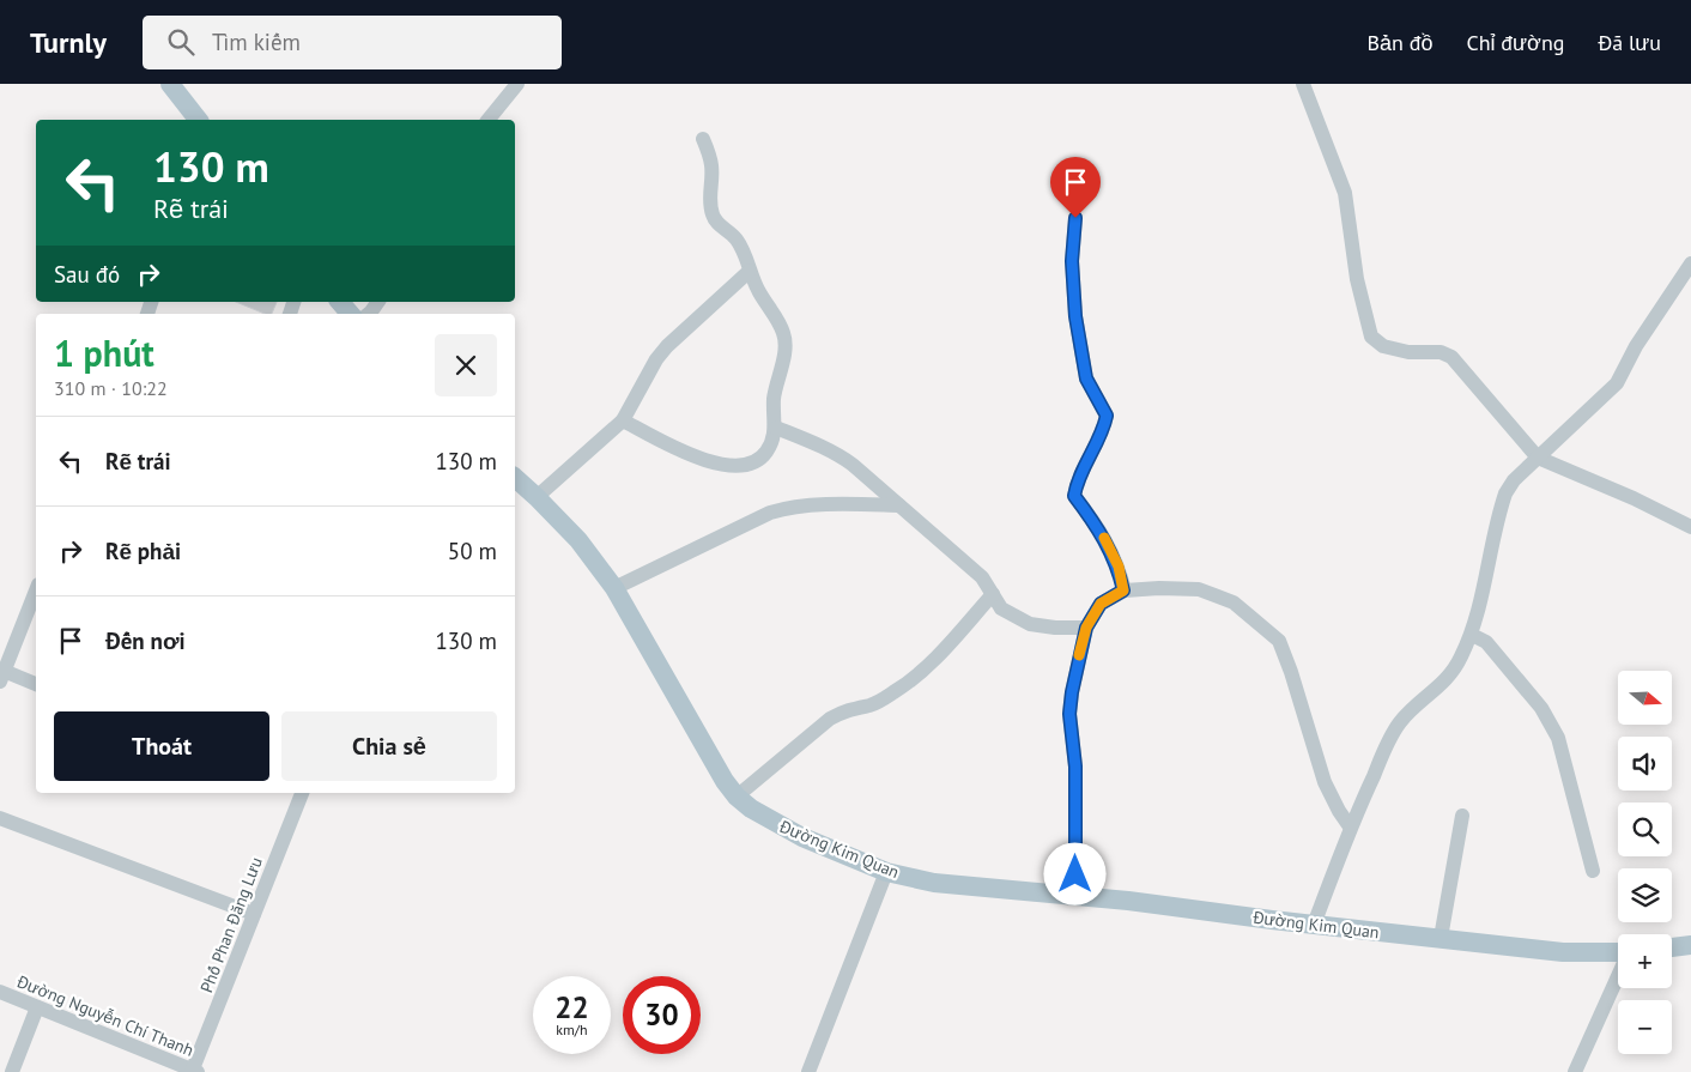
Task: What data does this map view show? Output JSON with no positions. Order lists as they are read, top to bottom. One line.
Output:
{"streets":{"main road":["Đường Kim Quan"],"street":["Phố Phan Đăng Lưu","Đường Nguyễn Chí Thanh"]},"crossings":[["Phố Phan Đăng Lưu","Đường Nguyễn Chí Thanh"]],"north":"right","page":{"header":"Turnly","search":"Tìm kiếm","nav":["Bản đồ","Chỉ đường","Đã lưu"],"turn":["130 m","Rẽ trái"],"then":"Sau đó","heading":["1 phút","310 m · 10:22"],"list":[{"name":"Rẽ trái","value":"130 m"},{"name":"Rẽ phải","value":"50 m"},{"name":"Đến nơi","value":"130 m"}],"map_buttons":["+","−"],"buttons":["Thoát","Chia sẻ"],"speed":"22 km/h","limit":"30"}}
